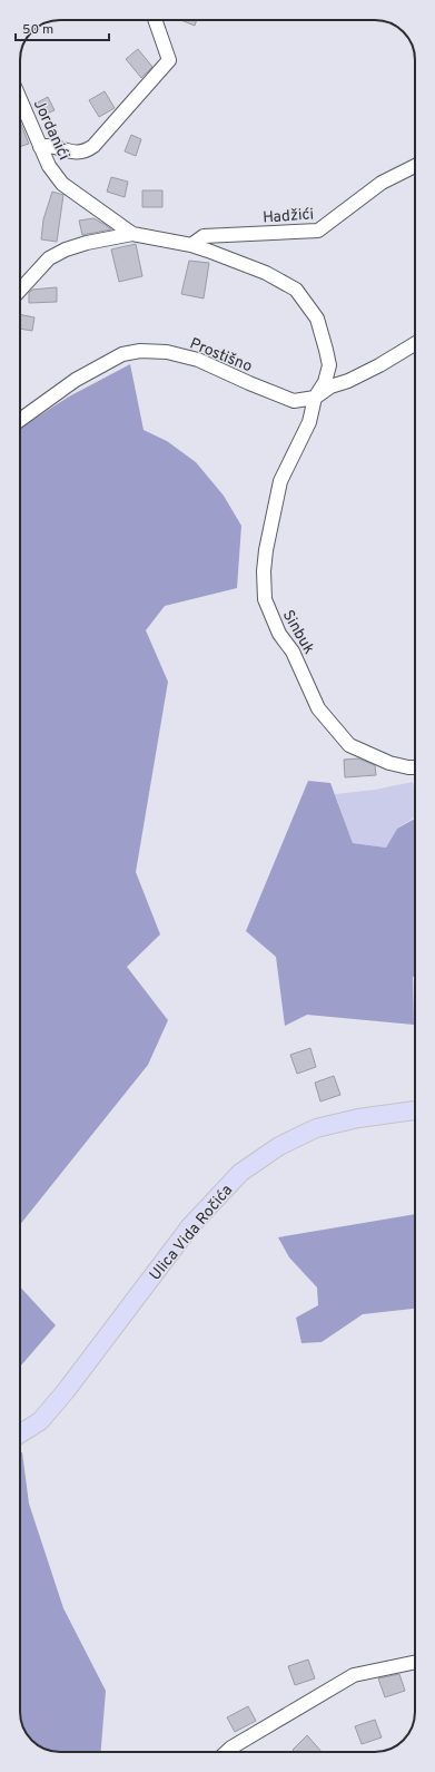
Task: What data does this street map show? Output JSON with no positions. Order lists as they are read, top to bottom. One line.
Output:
{"streets":{"main road":["Ulica Vida Ročića"],"street":["Jordanići","Hadžići","Prostišno","Sinbuk"]},"crossings":[["Jordanići","Sinbuk"],["Hadžići","Sinbuk"],["Prostišno","Sinbuk"]],"scale_bar":"50 m"}
